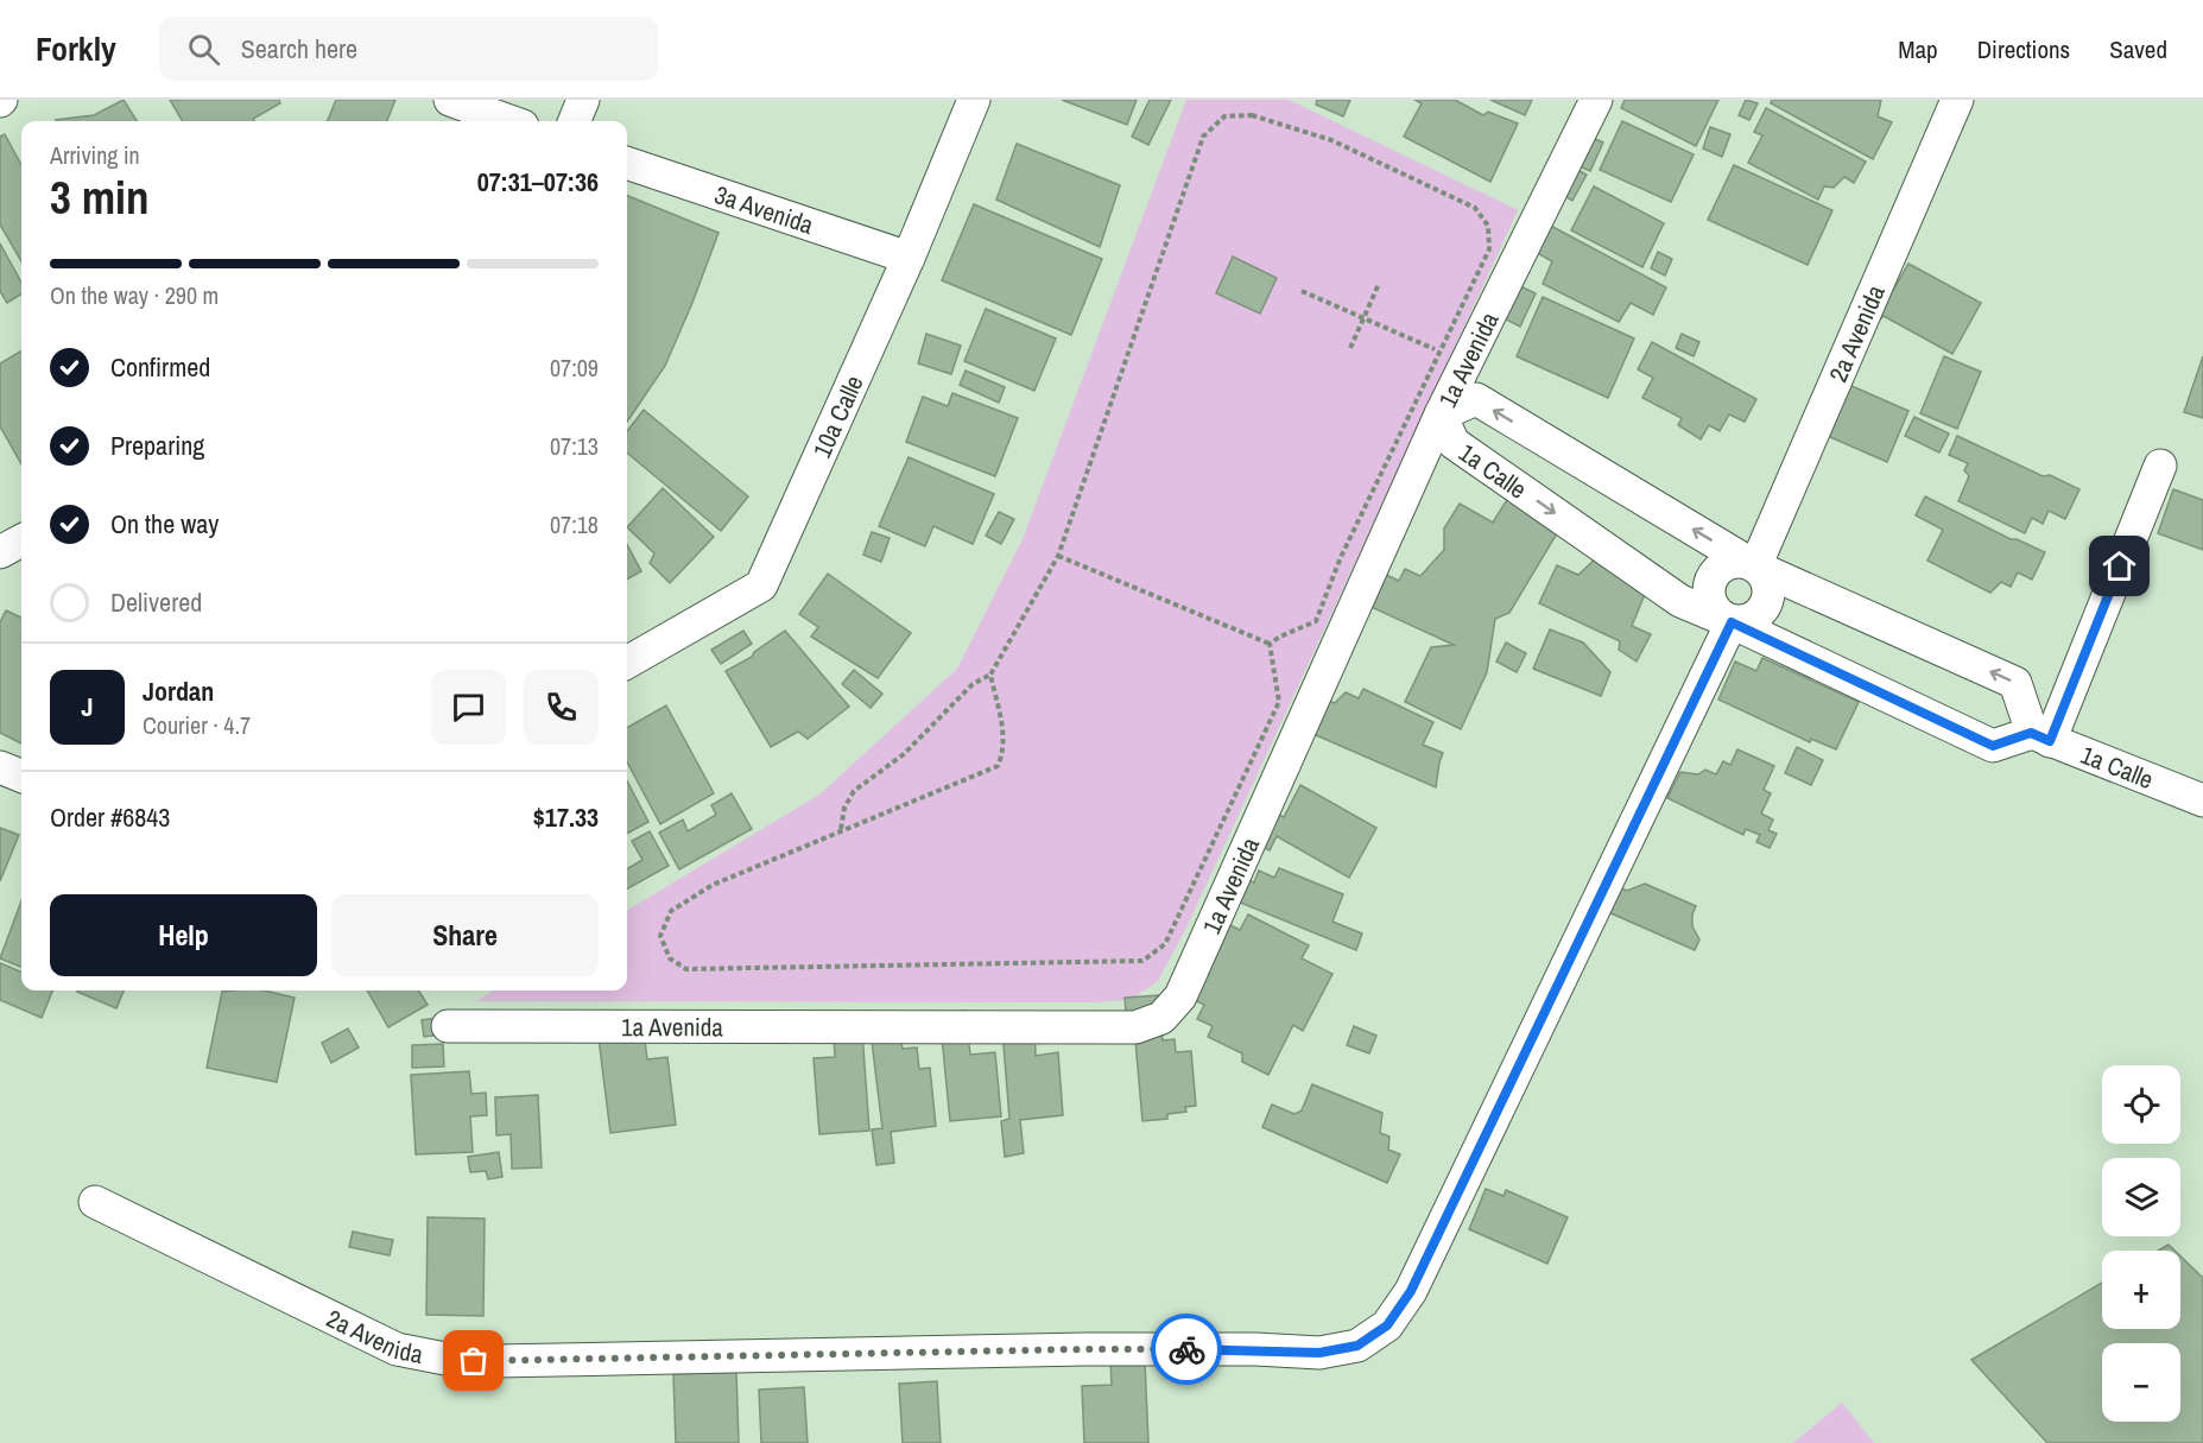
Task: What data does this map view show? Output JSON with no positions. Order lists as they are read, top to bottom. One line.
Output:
{"streets":{"street":["3a Avenida","2a Avenida","1a Avenida","10a Calle","1a Calle"]},"crossings":[["3a Avenida","10a Calle"],["2a Avenida","1a Calle"],["1a Avenida","1a Calle"]],"page":{"header":"Forkly","search":"Search here","nav":["Map","Directions","Saved"],"heading":["3 min","Arriving in","07:31–07:36"],"panel":["Jordan","Courier · 4.7","Order #6843","$17.33"],"bar":"On the way · 290 m","list":[["Confirmed","07:09"],["Preparing","07:13"],["On the way","07:18"],"Delivered"],"round":"J","buttons":["Help","Share"],"map_buttons":["+","−"]}}
